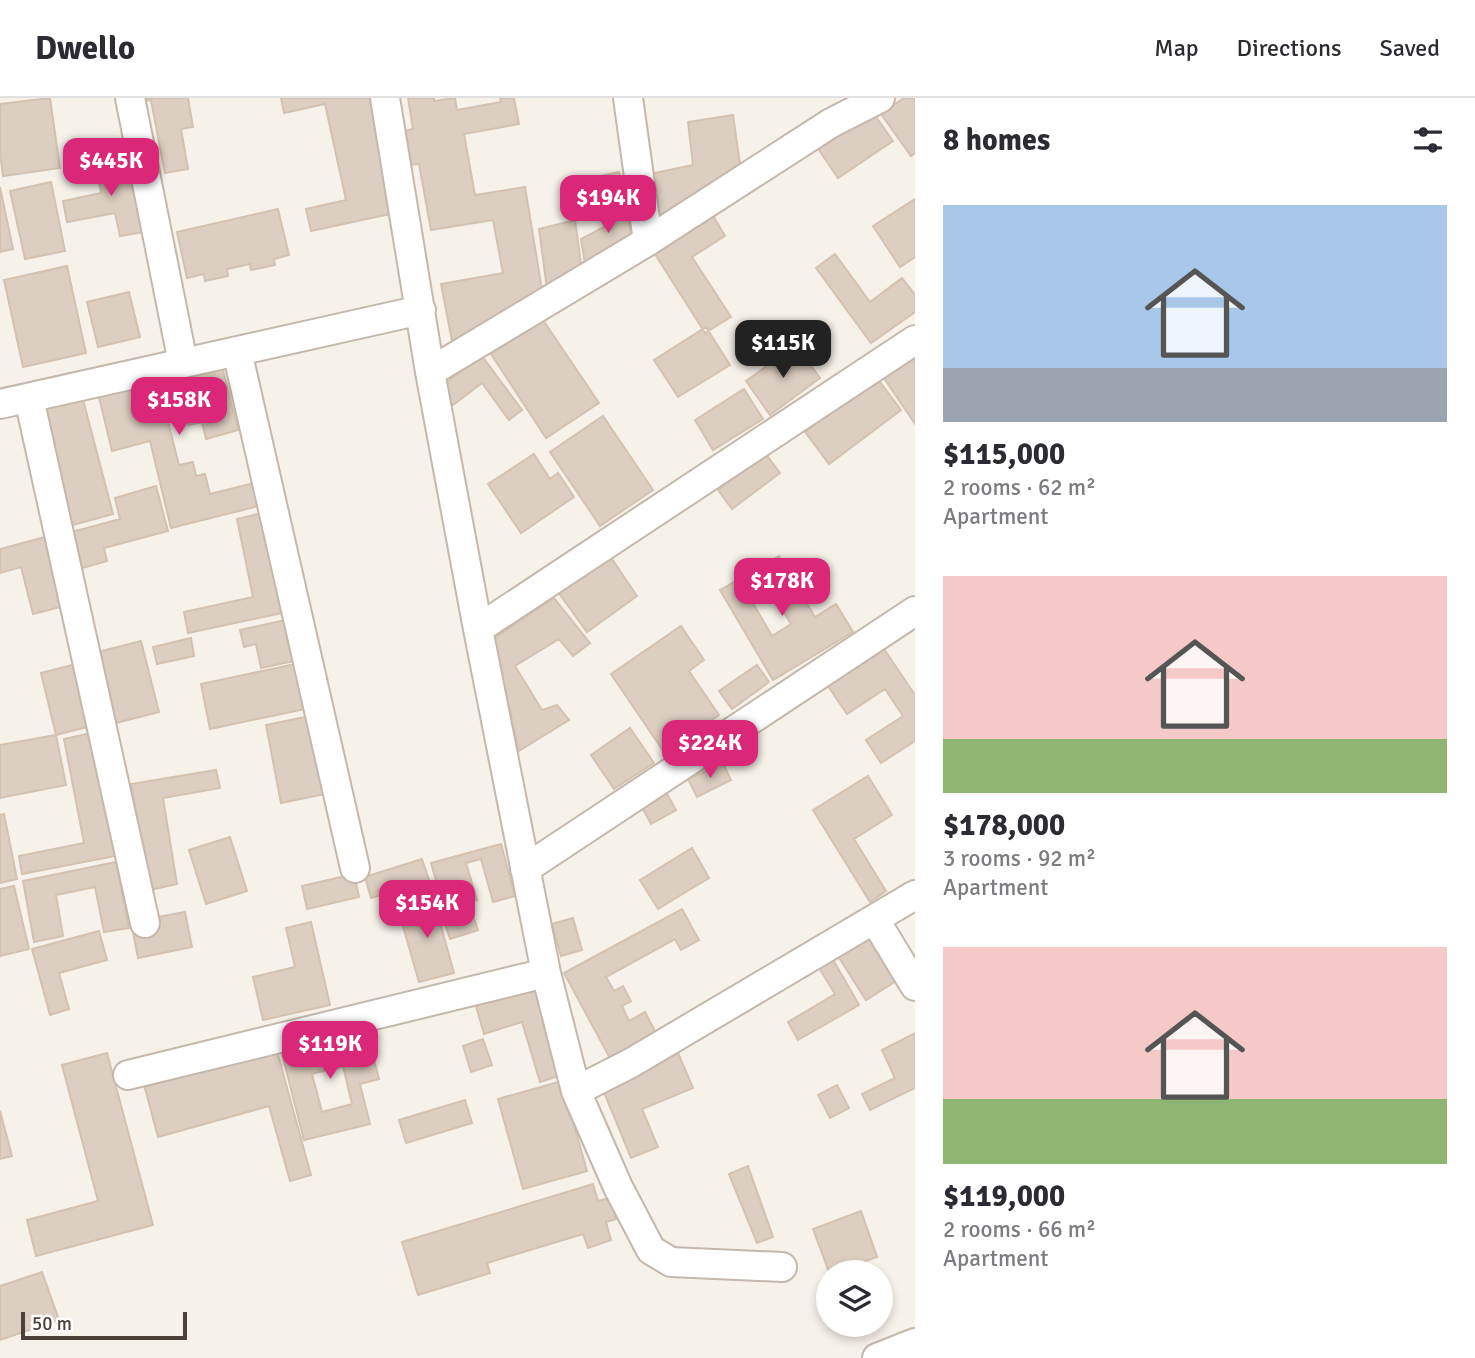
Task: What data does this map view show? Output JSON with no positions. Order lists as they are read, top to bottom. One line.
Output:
{"scale_bar":"50 m","page":{"header":"Dwello","nav":["Map","Directions","Saved"],"heading":"8 homes","price":["$445K","$194K","$115K","$158K","$178K","$224K","$154K","$119K"],"list":[{"name":"$115,000","note":"2 rooms · 62 m² · Apartment"},{"name":"$178,000","note":"3 rooms · 92 m² · Apartment"},{"name":"$119,000","note":"2 rooms · 66 m² · Apartment"}],"scale":"50 m"}}
